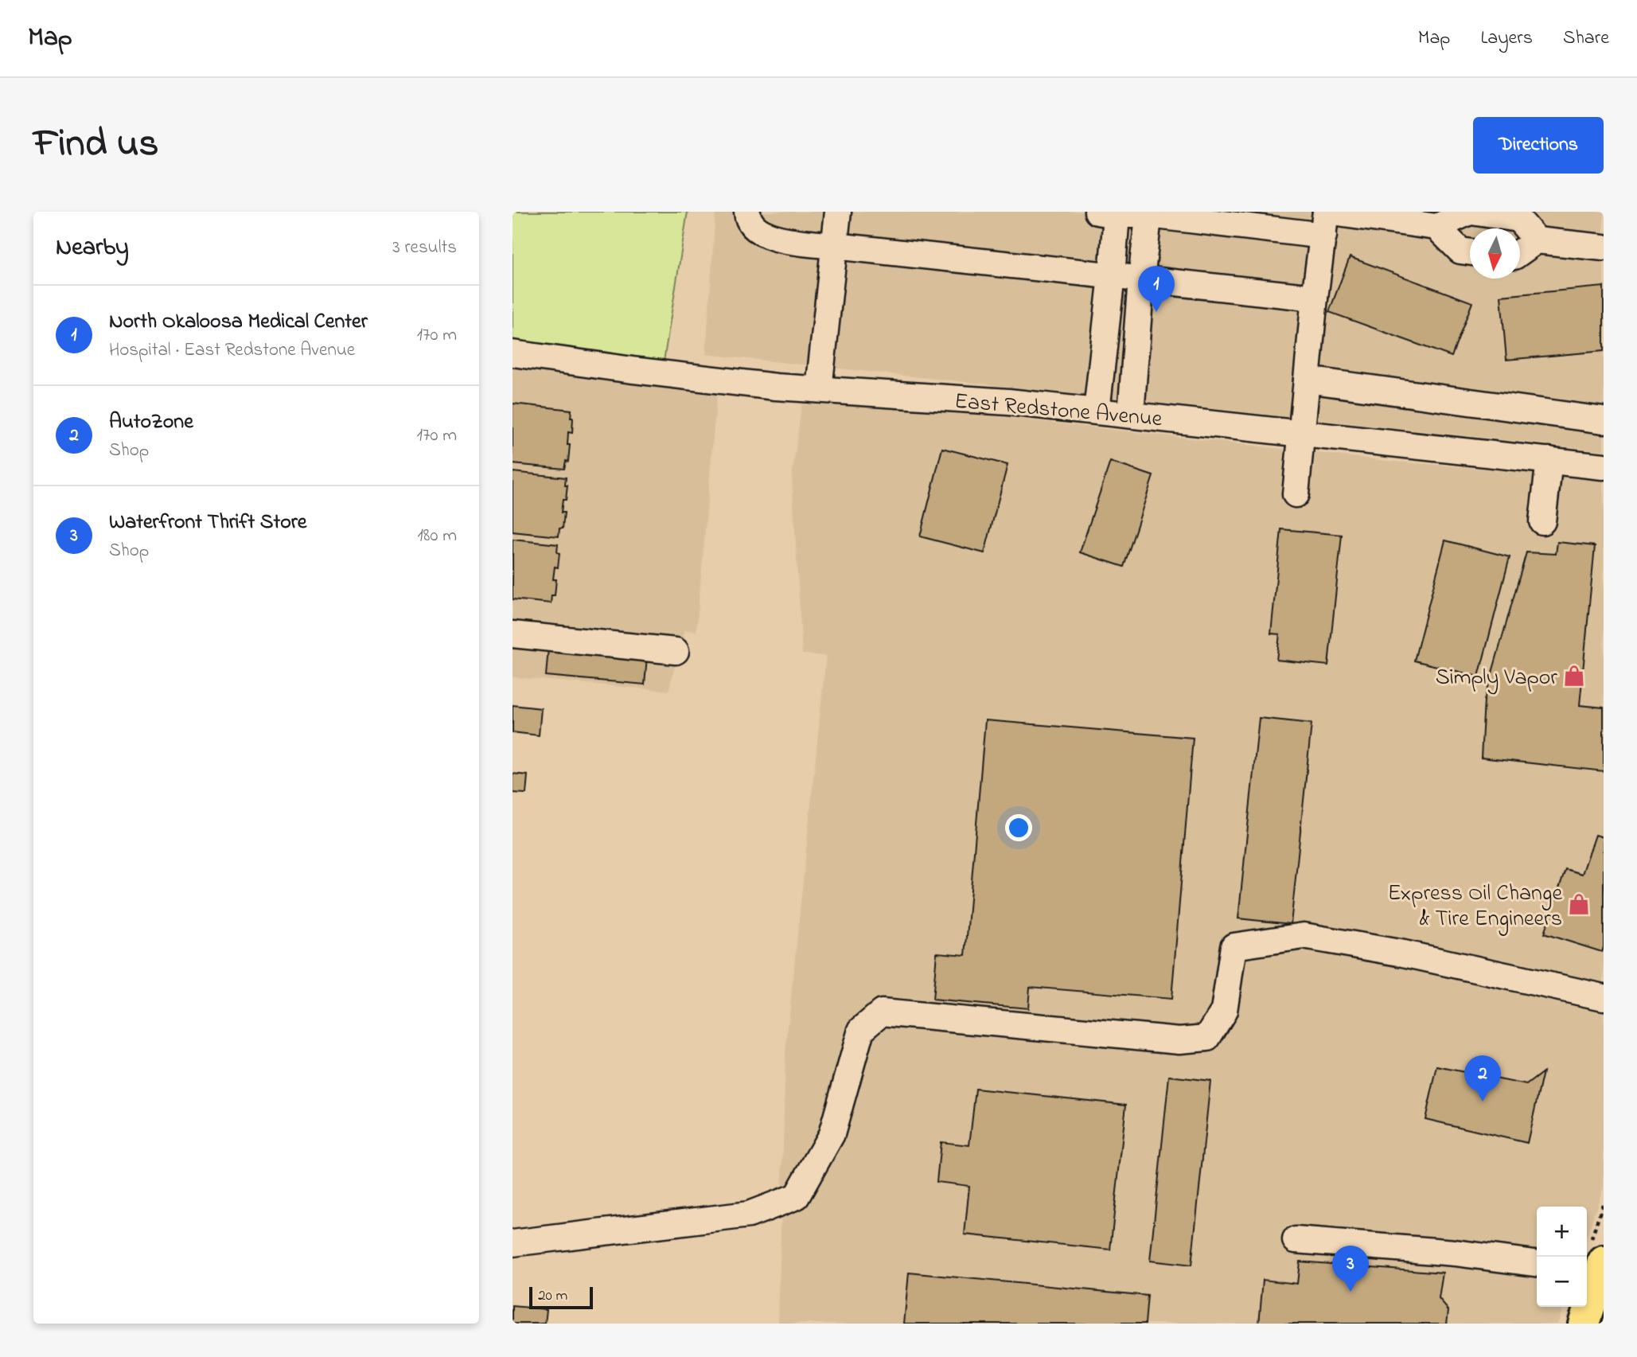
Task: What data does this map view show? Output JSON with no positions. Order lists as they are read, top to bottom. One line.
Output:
{"streets":{"street":["East Redstone Avenue"]},"places":{"shop":["Simply Vapor","Express Oil Change & Tire Engineers"]},"scale_bar":"20 m","north":"bottom","page":{"header":"Map","nav":["Map","Layers","Share"],"title":"Find us","buttons":"Directions","heading":["Nearby","3 results"],"pins":["1","2","3"],"list":[{"mark":"1","name":"North Okaloosa Medical Center","note":"Hospital · East Redstone Avenue","value":"170 m"},{"mark":"2","name":"AutoZone","note":"Shop","value":"170 m"},{"mark":"3","name":"Waterfront Thrift Store","note":"Shop","value":"180 m"}],"map_buttons":["+","−"],"scale":"20 m"}}
